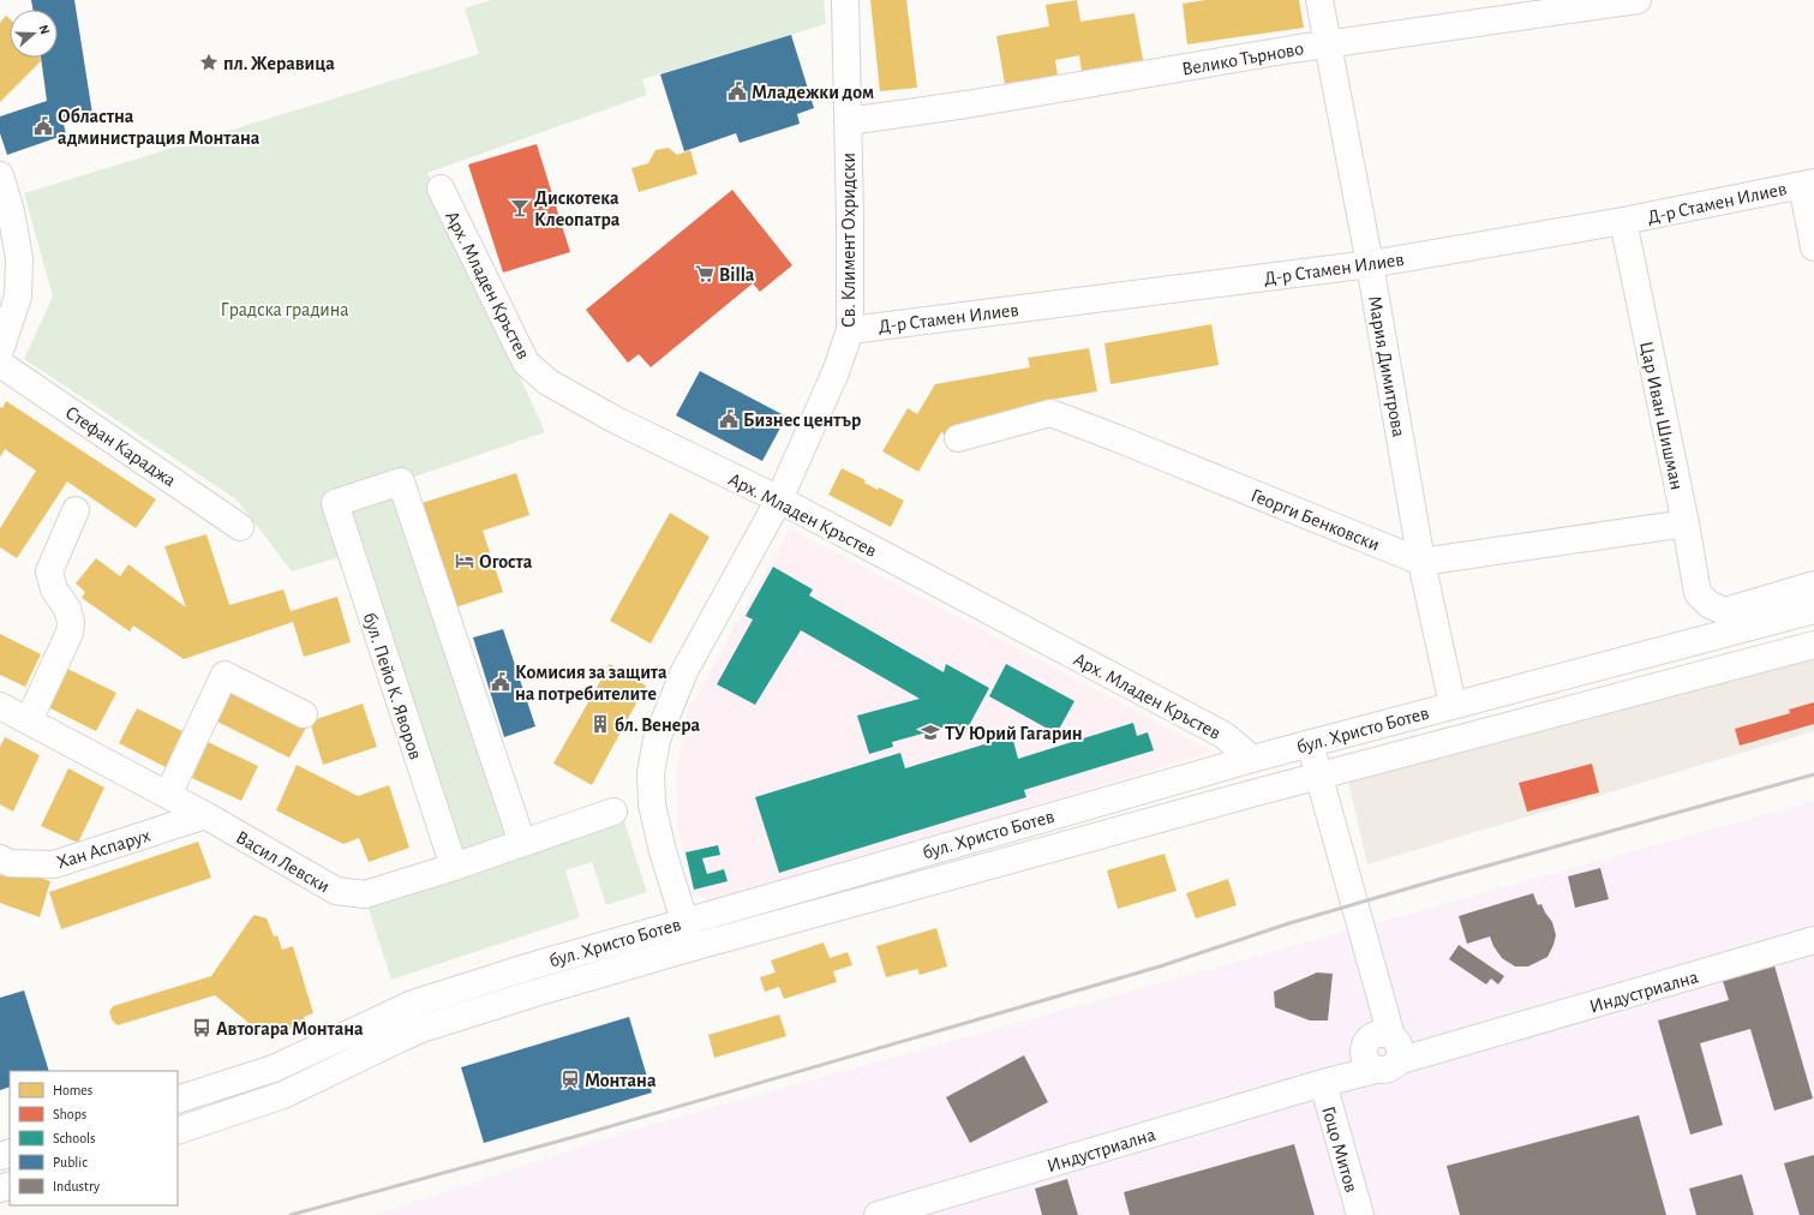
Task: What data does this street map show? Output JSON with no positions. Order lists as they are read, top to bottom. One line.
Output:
{"streets":{"street":["Велико Търново","Д-р Стамен Илиев","Св. Климент Охридски","Арх. Младен Кръстев","Мария Димитрова","Цар Иван Шишман","Стефан Караджа","Георги Бенковски","бул. Пейо К. Яворов","бул. Христо Ботев","Хан Аспарух","Васил Левски","Индустриална","Гоцо Митов"]},"crossings":[["Велико Търново","Св. Климент Охридски"],["Велико Търново","Мария Димитрова"],["Д-р Стамен Илиев","Св. Климент Охридски"],["Д-р Стамен Илиев","Мария Димитрова"],["Д-р Стамен Илиев","Цар Иван Шишман"],["Св. Климент Охридски","Арх. Младен Кръстев"],["Св. Климент Охридски","бул. Христо Ботев"],["Арх. Младен Кръстев","бул. Христо Ботев"],["Мария Димитрова","Георги Бенковски"],["Мария Димитрова","бул. Христо Ботев"],["бул. Пейо К. Яворов","Васил Левски"],["Хан Аспарух","Васил Левски"],["Индустриална","Гоцо Митов"]],"parks":["Градска градина"],"places":{"place":["пл. Жеравица"],"public building":["Младежки дом","Областна администрация Монтана","Бизнес център","Комисия за защита на потребителите"],"bar":["Дискотека Клеопатра"],"supermarket":["Billa"],"hotel":["Огоста"],"building":["бл. Венера"],"school or university":["ТУ Юрий Гагарин"],"bus stop":["Автогара Монтана"],"station":["Монтана"]},"legend":["Homes","Shops","Schools","Public","Industry"],"north":"right"}
